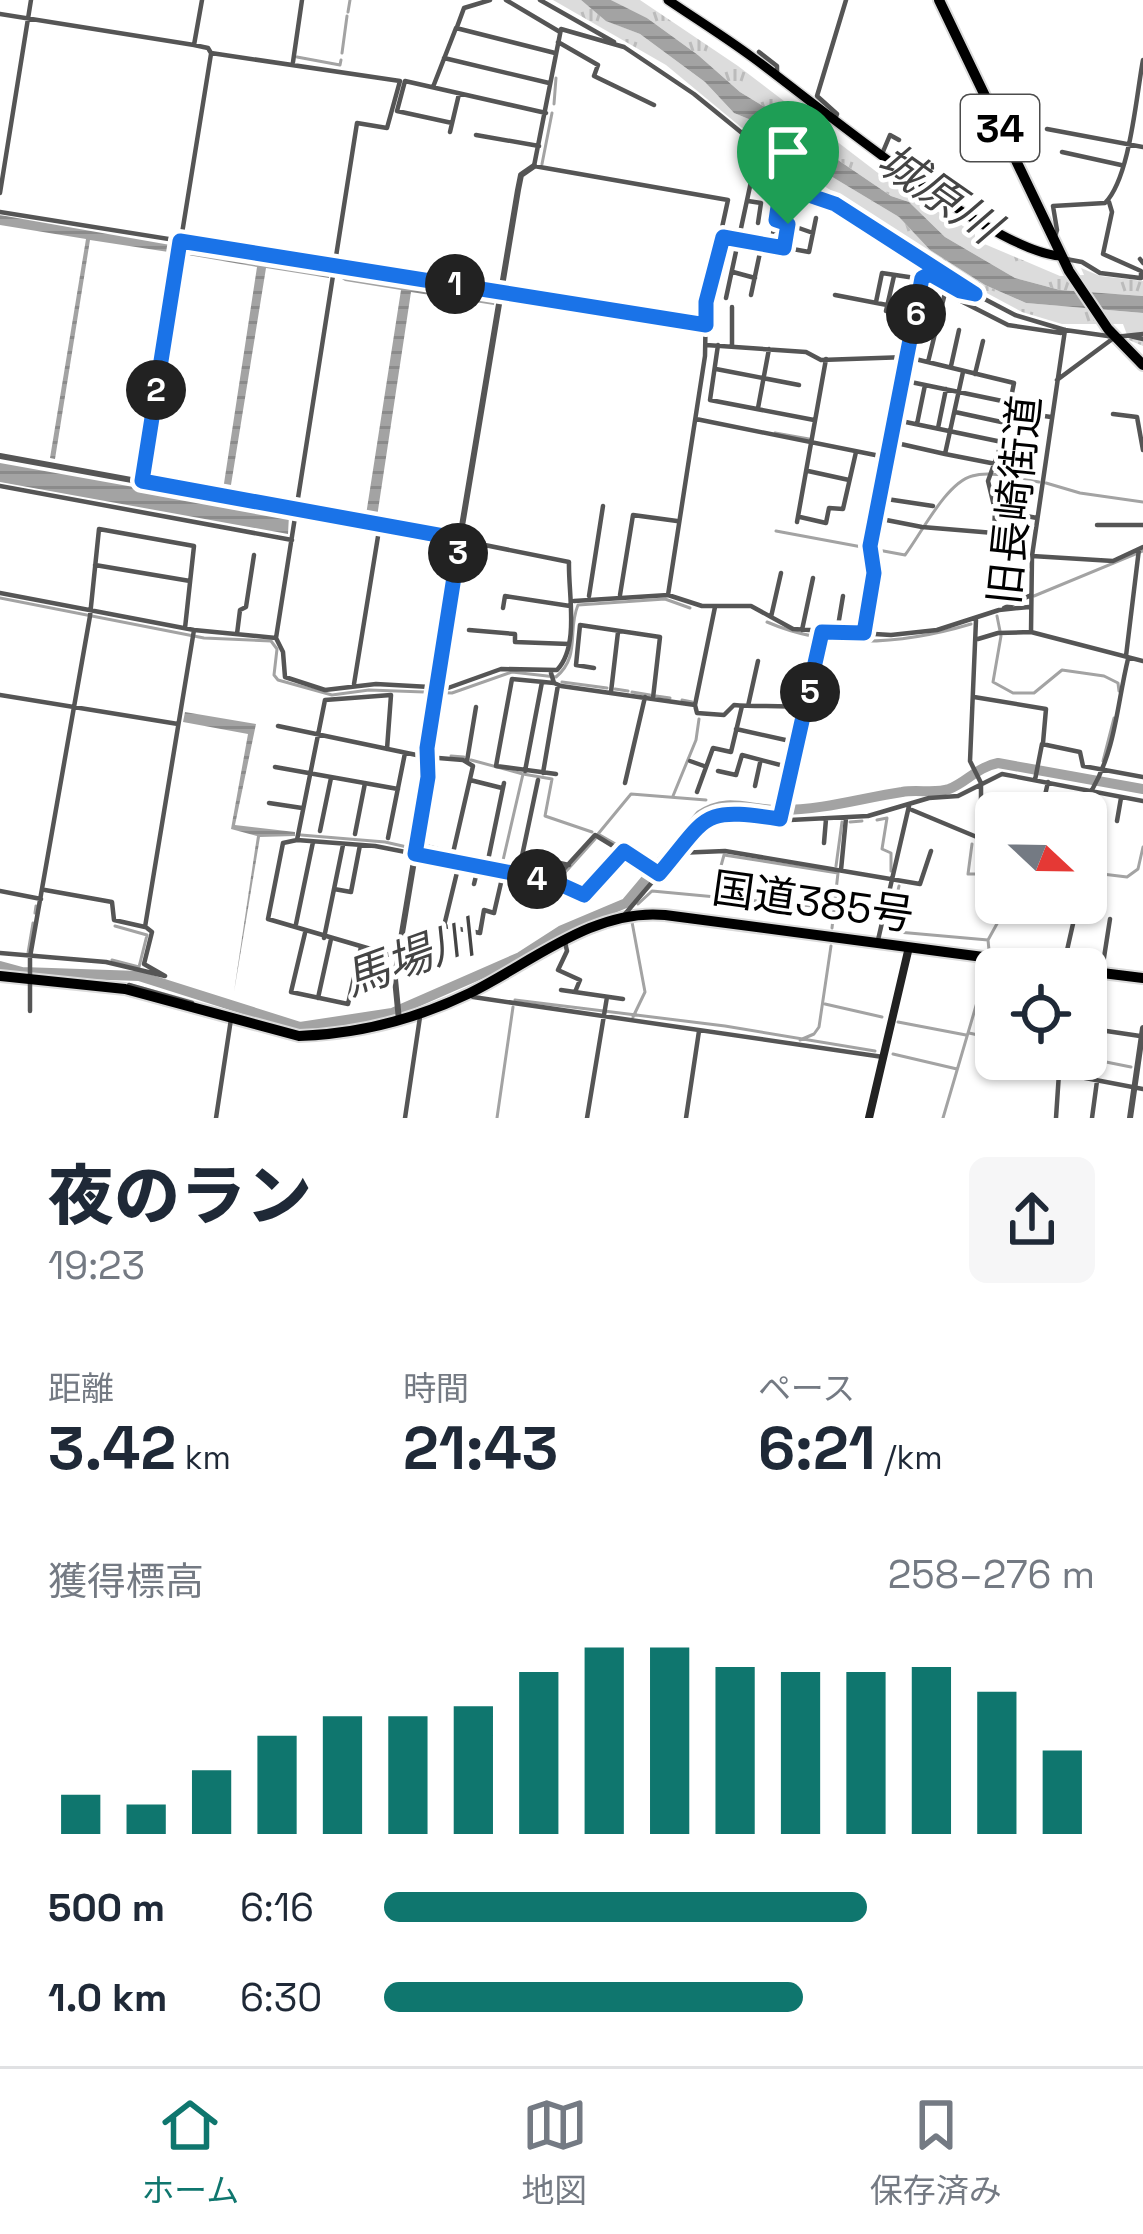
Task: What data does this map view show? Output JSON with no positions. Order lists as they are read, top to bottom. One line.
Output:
{"streets":{"highway":["34","国道385号"],"street":["旧長崎街道"]},"water":["城原川","馬場川"],"north":"right","page":{"pins":["1","6","2","3","5","4"],"heading":["夜のラン","19:23"],"stats":[["距離","3.42 km"],["時間","21:43"],["ペース","6:21 /km"]],"chart":["獲得標高","258–276 m"],"list":[{"name":"500 m","note":"6:16"},{"name":"1.0 km","note":"6:30"}],"tabs":["ホーム","地図","保存済み"]}}
